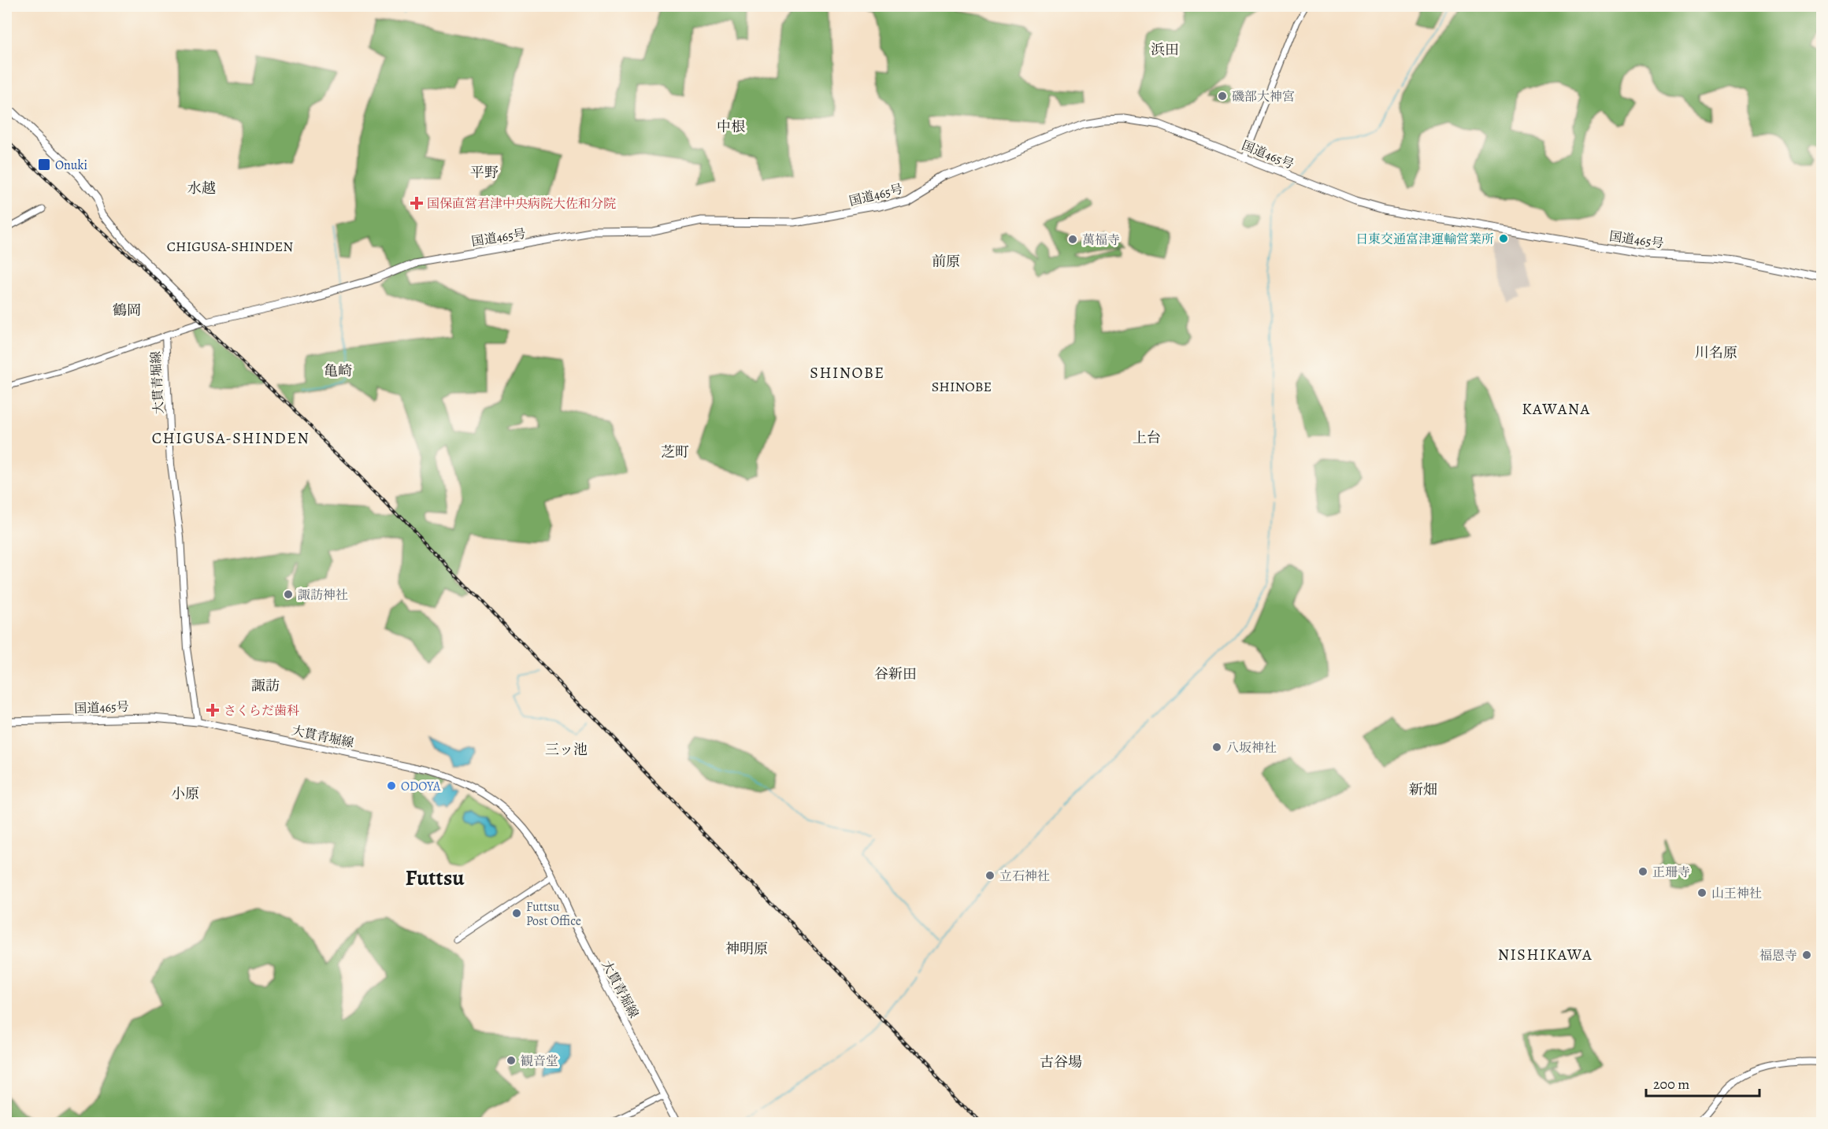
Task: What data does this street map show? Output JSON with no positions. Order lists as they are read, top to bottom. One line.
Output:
{"streets":{"highway":["国道465号"],"main road":["大貫青堀線"]},"crossings":[["国道465号","大貫青堀線"]],"districts":["浜田","中根","平野","水越","CHIGUSA-SHINDEN","前原","鶴岡","川名原","亀崎","SHINOBE","SHINOBE","KAWANA","CHIGUSA-SHINDEN","上台","芝町","谷新田","諏訪","三ッ池","新畑","小原","Futtsu","神明原","NISHIKAWA","古谷場"],"places":{"other":["磯部大神宮","日東交通富津運輸営業所","萬福寺","諏訪神社","八坂神社","ODOYA","正珊寺","立石神社","山王神社","Futtsu Post Office","福恩寺","観音堂"],"transit":["Onuki"],"health":["国保直営君津中央病院大佐和分院","さくらだ歯科"]},"scale_bar":"200 m"}
